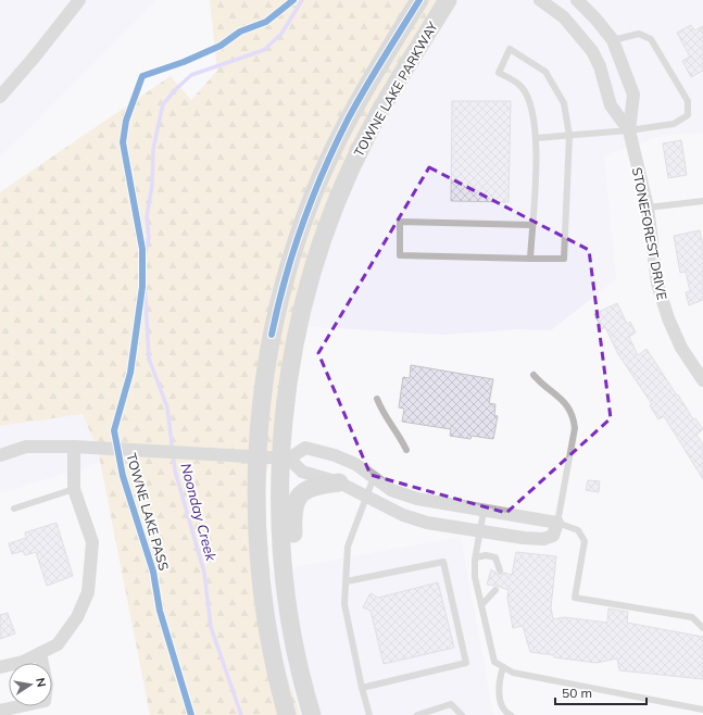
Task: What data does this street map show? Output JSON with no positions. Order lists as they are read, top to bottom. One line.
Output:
{"streets":{"main road":["TOWNE LAKE PARKWAY"],"street":["STONEFOREST DRIVE"],"cycle path":["TOWNE LAKE PASS"]},"water":["Noonday Creek"],"scale_bar":"50 m","north":"right"}
